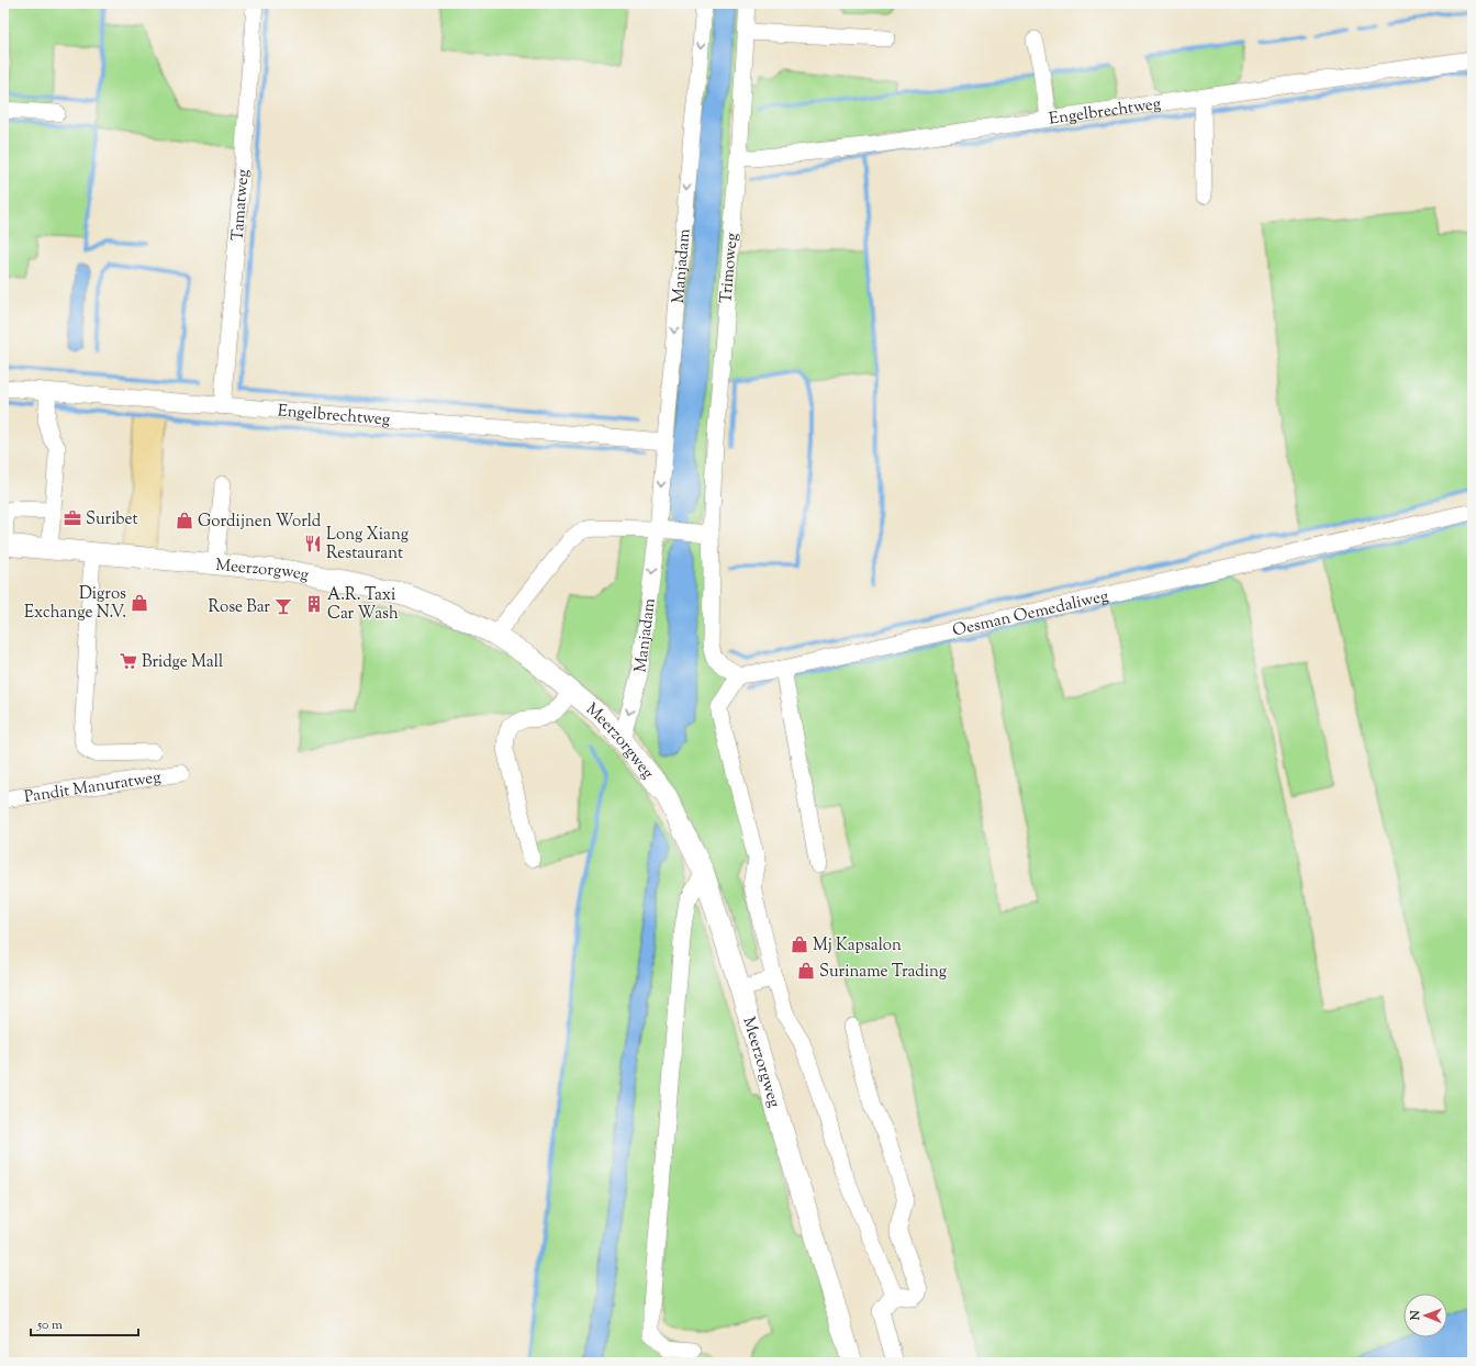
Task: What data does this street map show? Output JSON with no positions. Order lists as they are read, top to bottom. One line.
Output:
{"streets":{"main road":["Meerzorgweg"],"street":["Engelbrechtweg","Tamatweg","Manjadam","Trimoweg","Oesman Oemedaliweg","Pandit Manuratweg"]},"crossings":[["Engelbrechtweg","Tamatweg"],["Engelbrechtweg","Manjadam"],["Engelbrechtweg","Trimoweg"],["Manjadam","Meerzorgweg"]],"one_way":["Manjadam"],"places":{"office":["Suribet"],"shop":["Gordijnen World","Digros Exchange N.V.","Mj Kapsalon","Suriname Trading"],"restaurant":["Long Xiang Restaurant"],"building":["A.R. Taxi Car Wash"],"bar":["Rose Bar"],"supermarket":["Bridge Mall"]},"scale_bar":"50 m","north":"left"}
